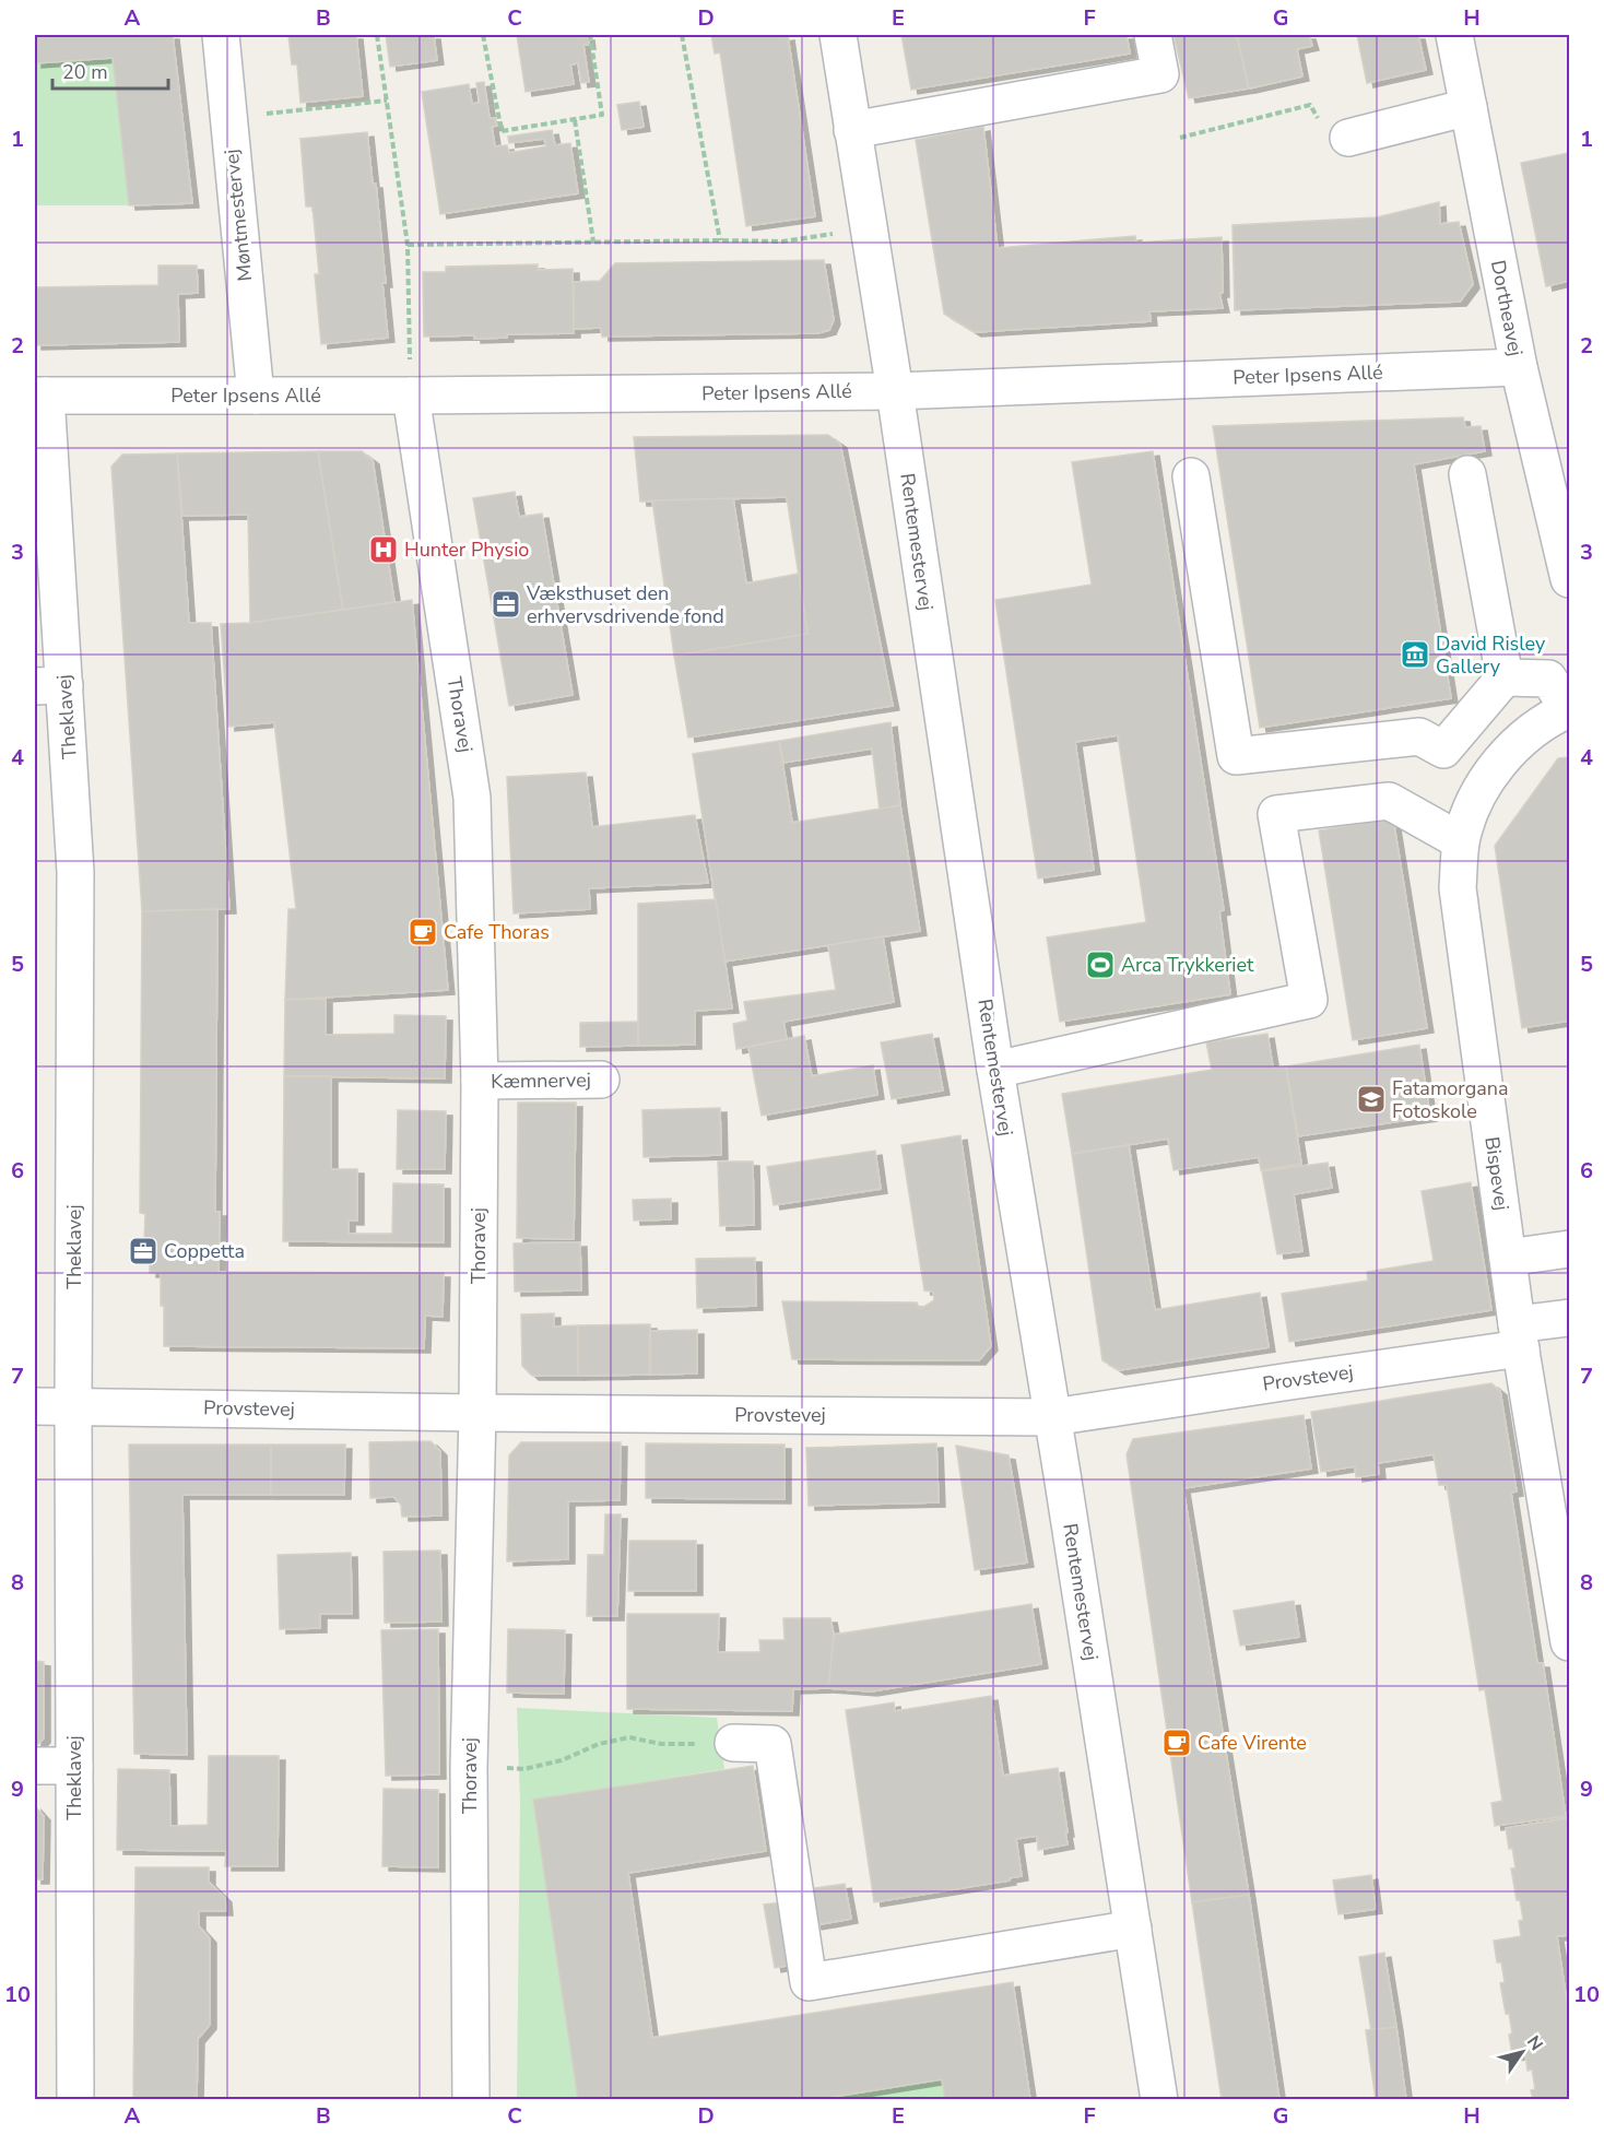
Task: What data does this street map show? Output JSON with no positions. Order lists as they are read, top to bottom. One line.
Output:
{"streets":{"street":["Møntmestervej","Dortheavej","Peter Ipsens Allé","Rentemestervej","Thoravej","Theklavej","Kæmnervej","Bispevej","Provstevej"]},"crossings":[["Møntmestervej","Peter Ipsens Allé"],["Dortheavej","Peter Ipsens Allé"],["Peter Ipsens Allé","Rentemestervej"],["Peter Ipsens Allé","Thoravej"],["Peter Ipsens Allé","Theklavej"],["Rentemestervej","Provstevej"],["Thoravej","Kæmnervej"],["Thoravej","Provstevej"],["Theklavej","Provstevej"],["Bispevej","Provstevej"]],"places":{"hospital":["Hunter Physio"],"office":["Væksthuset den erhvervsdrivende fond","Coppetta"],"museum":["David Risley Gallery"],"cafe":["Cafe Thoras","Cafe Virente"],"sports":["Arca Trykkeriet"],"school or university":["Fatamorgana Fotoskole"]},"scale_bar":"20 m","north":"top right","grid":{"columns":["A","B","C","D","E","F","G","H"],"rows":["1","2","3","4","5","6","7","8","9","10"]}}
